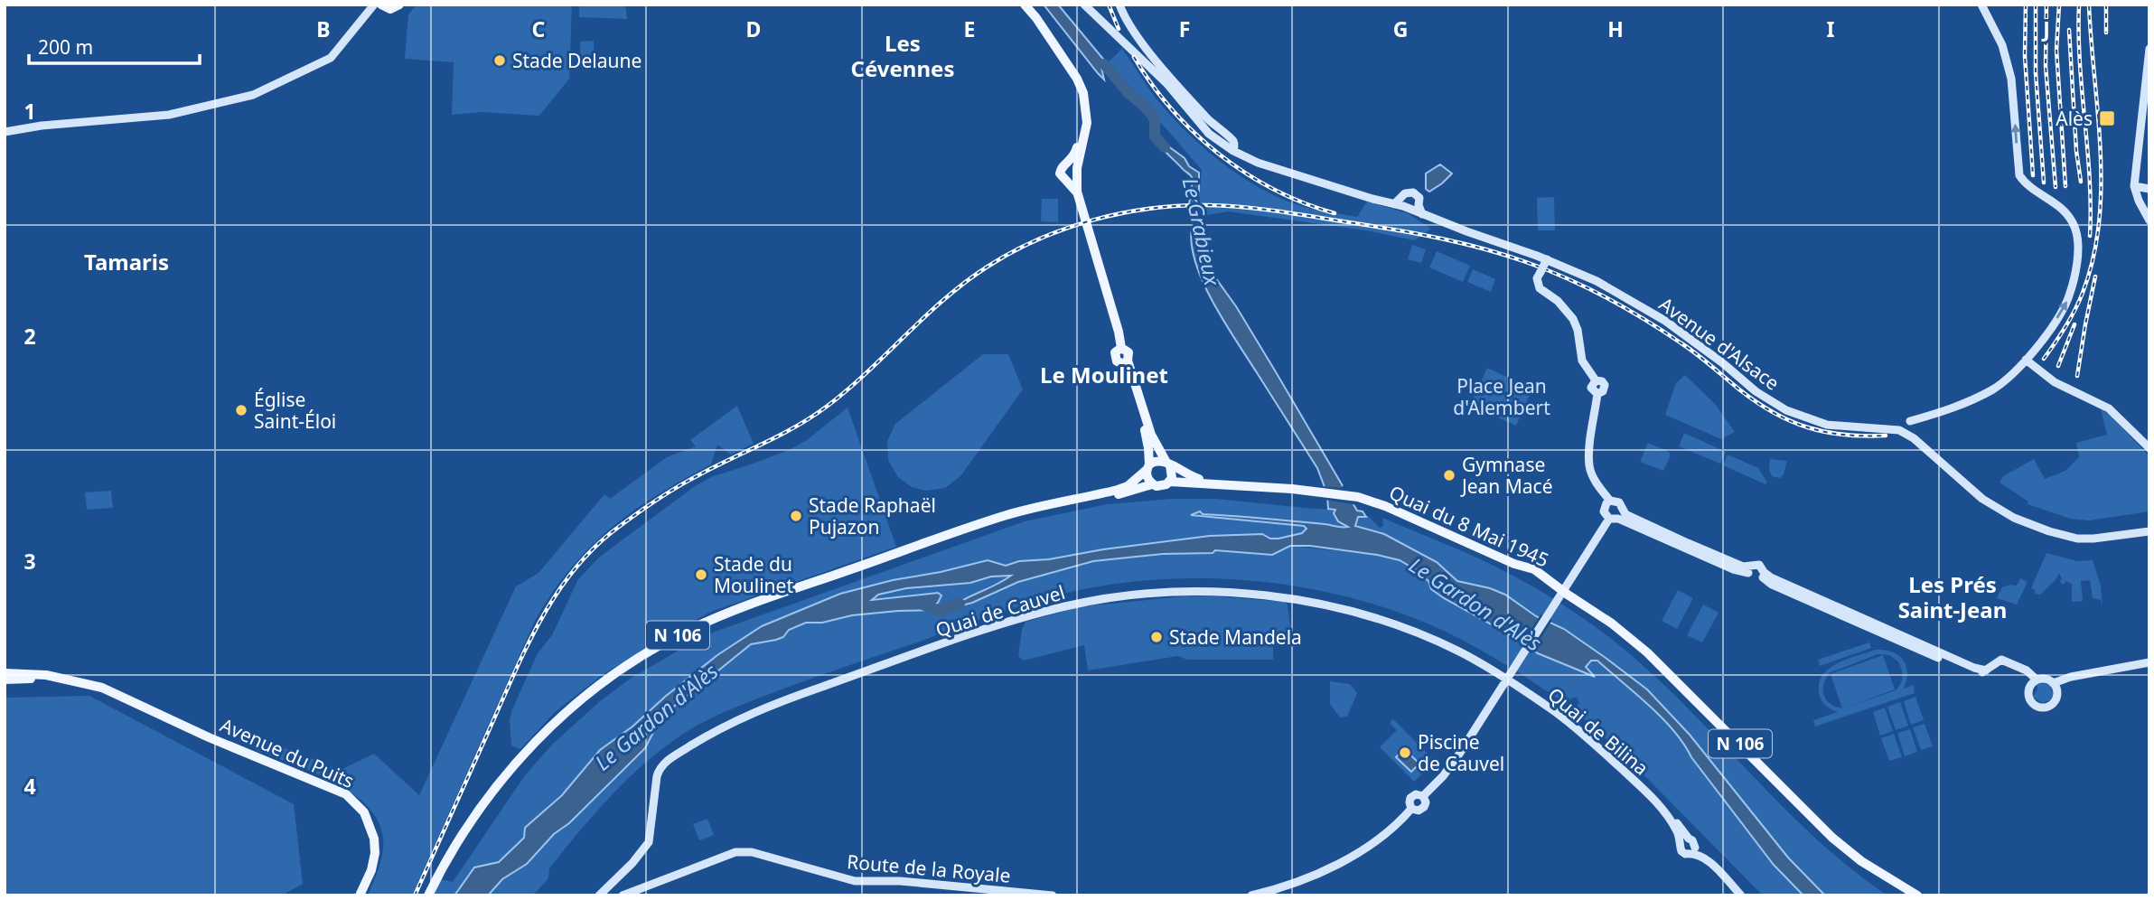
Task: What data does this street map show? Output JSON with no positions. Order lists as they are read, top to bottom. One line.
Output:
{"streets":{"main road":["Avenue d'Alsace","Quai du 8 Mai 1945","Quai de Cauvel","N 106","Quai de Bilina","Avenue du Puits","Route de la Royale"]},"crossings":[["Quai du 8 Mai 1945","N 106"],["Quai de Cauvel","Quai de Bilina"]],"districts":["Les Cévennes","Tamaris","Le Moulinet","Les Prés Saint-Jean"],"water":["Le Grabieux","Le Gardon d'Alès"],"parks":["Place Jean d'Alembert"],"places":{"other":["Stade Delaune","Église Saint-Éloi","Gymnase Jean Macé","Stade Raphaël Pujazon","Stade du Moulinet","Stade Mandela","Piscine de Cauvel"],"transit":["Alès"]},"scale_bar":"200 m","grid":{"columns":["B","C","D","E","F","G","H","I","J"],"rows":["1","2","3","4"]}}
